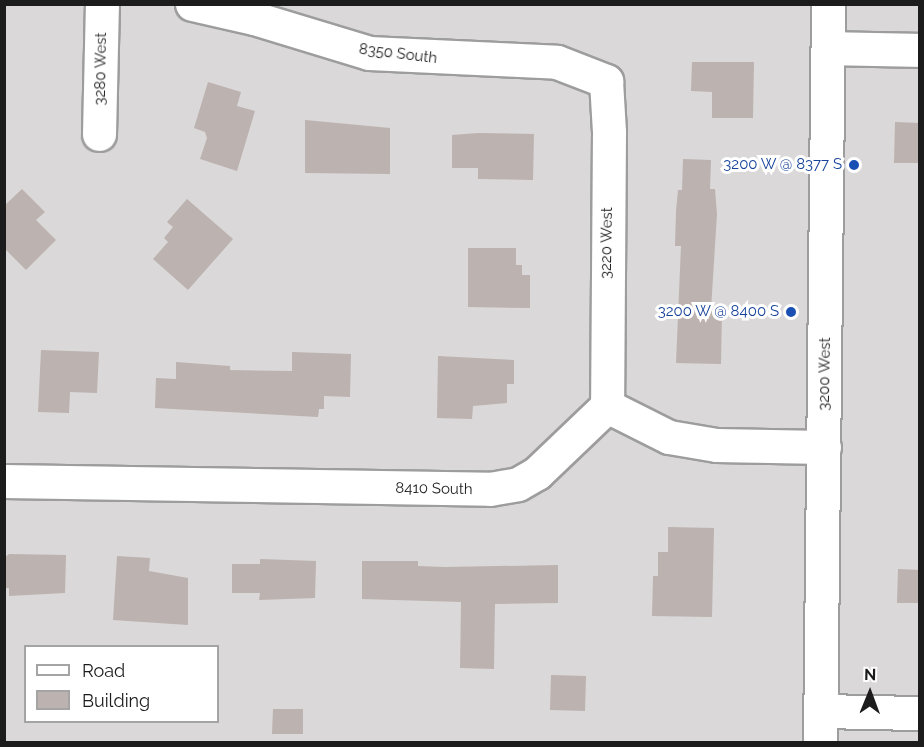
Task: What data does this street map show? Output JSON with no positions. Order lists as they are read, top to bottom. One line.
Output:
{"streets":{"street":["8350 South","3280 West","3220 West","3200 West","8410 South"]},"crossings":[["8350 South","3220 West"],["3220 West","8410 South"]],"places":["3200 W @ 8377 S","3200 W @ 8400 S"],"legend":["Road","Building"],"north":"top"}
